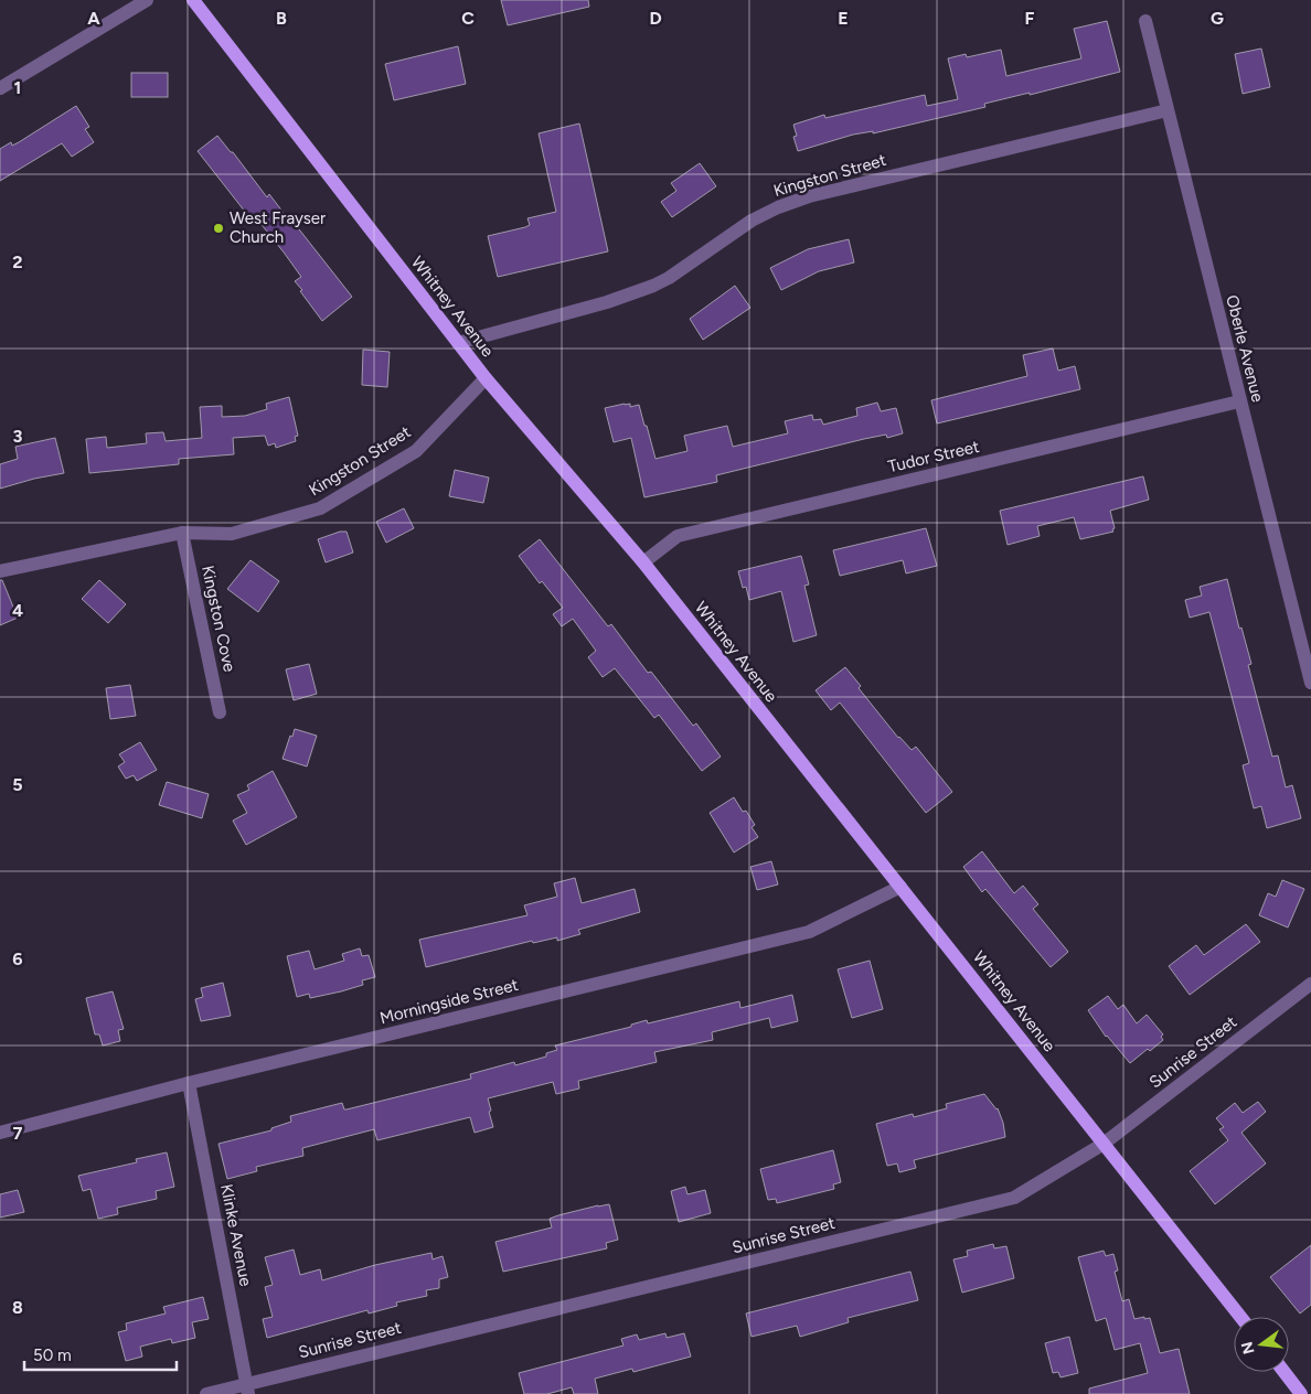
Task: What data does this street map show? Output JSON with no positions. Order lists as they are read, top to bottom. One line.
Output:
{"streets":{"main road":["Whitney Avenue"],"street":["Kingston Street","Oberle Avenue","Tudor Street","Kingston Cove","Morningside Street","Sunrise Street","Klinke Avenue"]},"crossings":[["Kingston Street","Whitney Avenue"],["Kingston Street","Oberle Avenue"],["Kingston Street","Kingston Cove"],["Whitney Avenue","Tudor Street"],["Whitney Avenue","Morningside Street"],["Whitney Avenue","Sunrise Street"],["Oberle Avenue","Tudor Street"],["Morningside Street","Klinke Avenue"],["Sunrise Street","Klinke Avenue"]],"places":["West Frayser Church"],"scale_bar":"50 m","north":"left","grid":{"columns":["A","B","C","D","E","F","G"],"rows":["1","2","3","4","5","6","7","8"]}}
